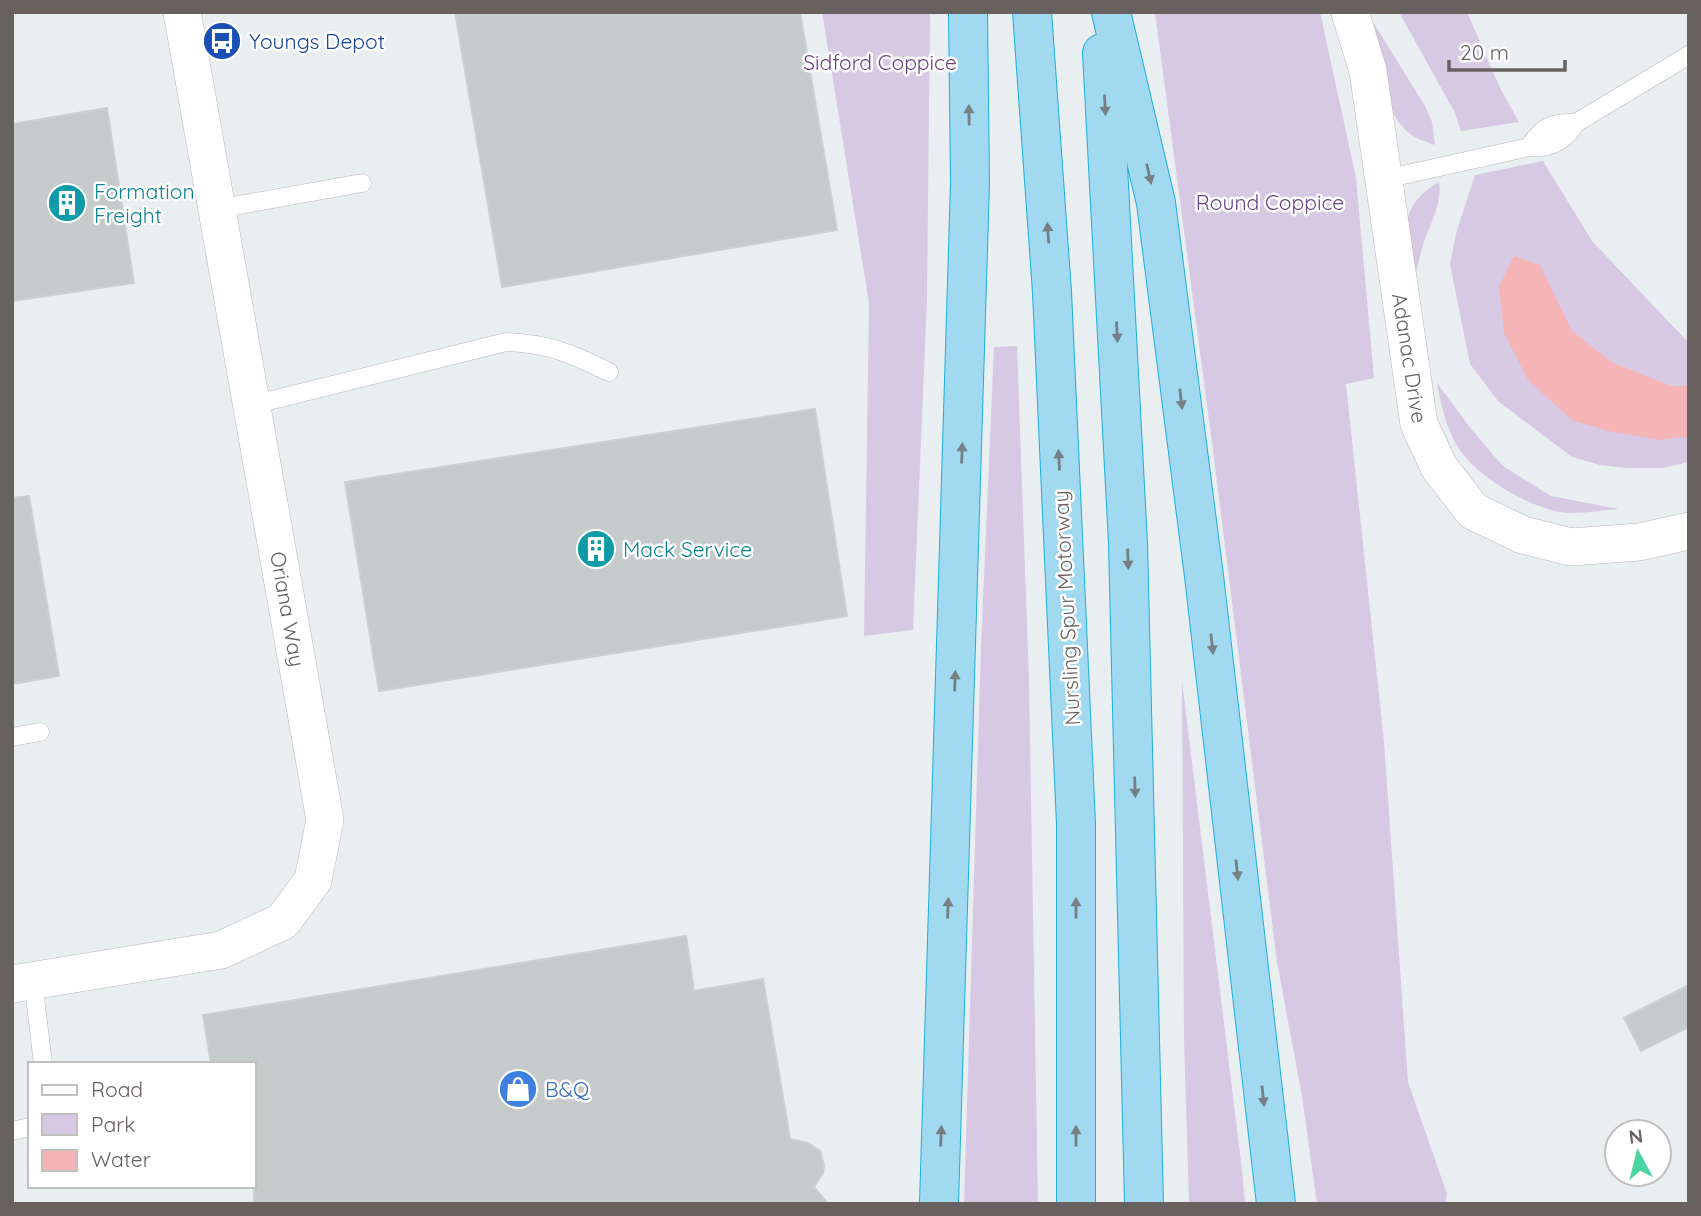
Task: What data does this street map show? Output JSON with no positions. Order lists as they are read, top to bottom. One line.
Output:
{"streets":{"highway":["Nursling Spur Motorway"],"street":["Adanac Drive","Oriana Way"]},"parks":["Sidford Coppice","Round Coppice"],"places":{"bus stop":["Youngs Depot"],"building":["Formation Freight","Mack Service"],"shop":["B&Q"]},"legend":["Road","Park","Water"],"scale_bar":"20 m","north":"top"}
